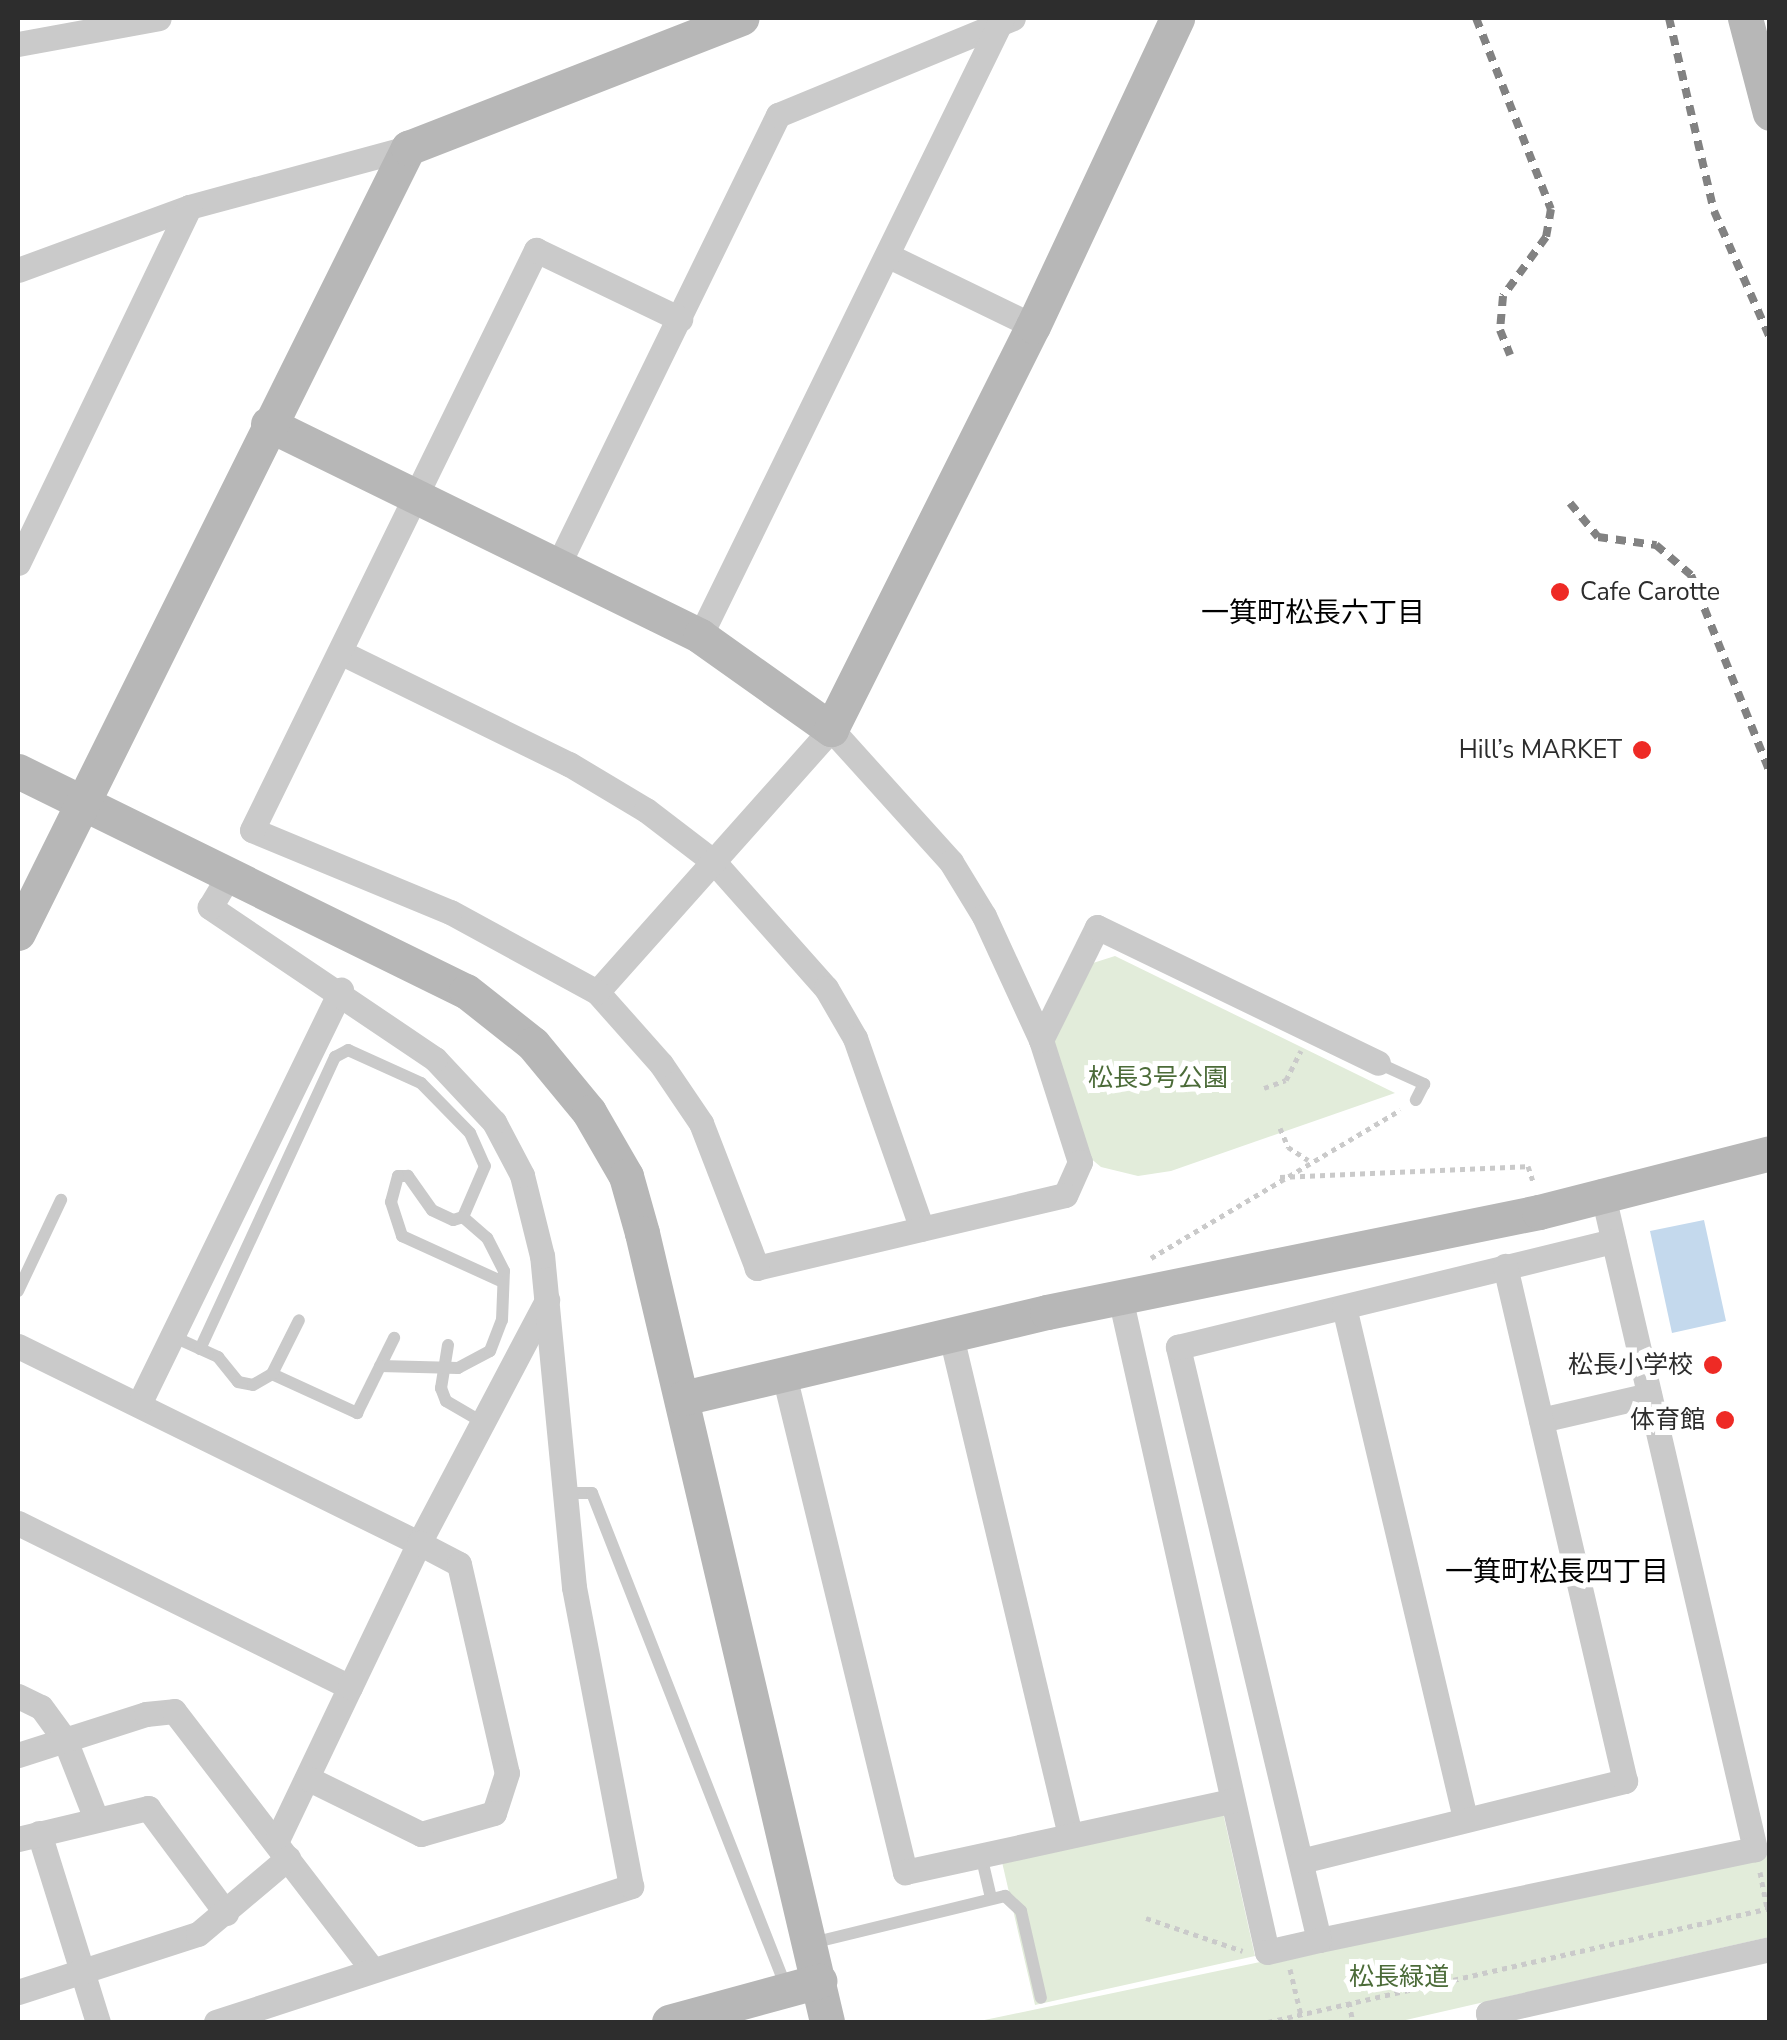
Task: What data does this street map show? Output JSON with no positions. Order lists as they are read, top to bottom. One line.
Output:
{"districts":["一箕町松長六丁目","一箕町松長四丁目"],"parks":["松長3号公園","松長緑道"],"places":["Cafe Carotte","Hill’s MARKET","松長小学校","体育館"]}
